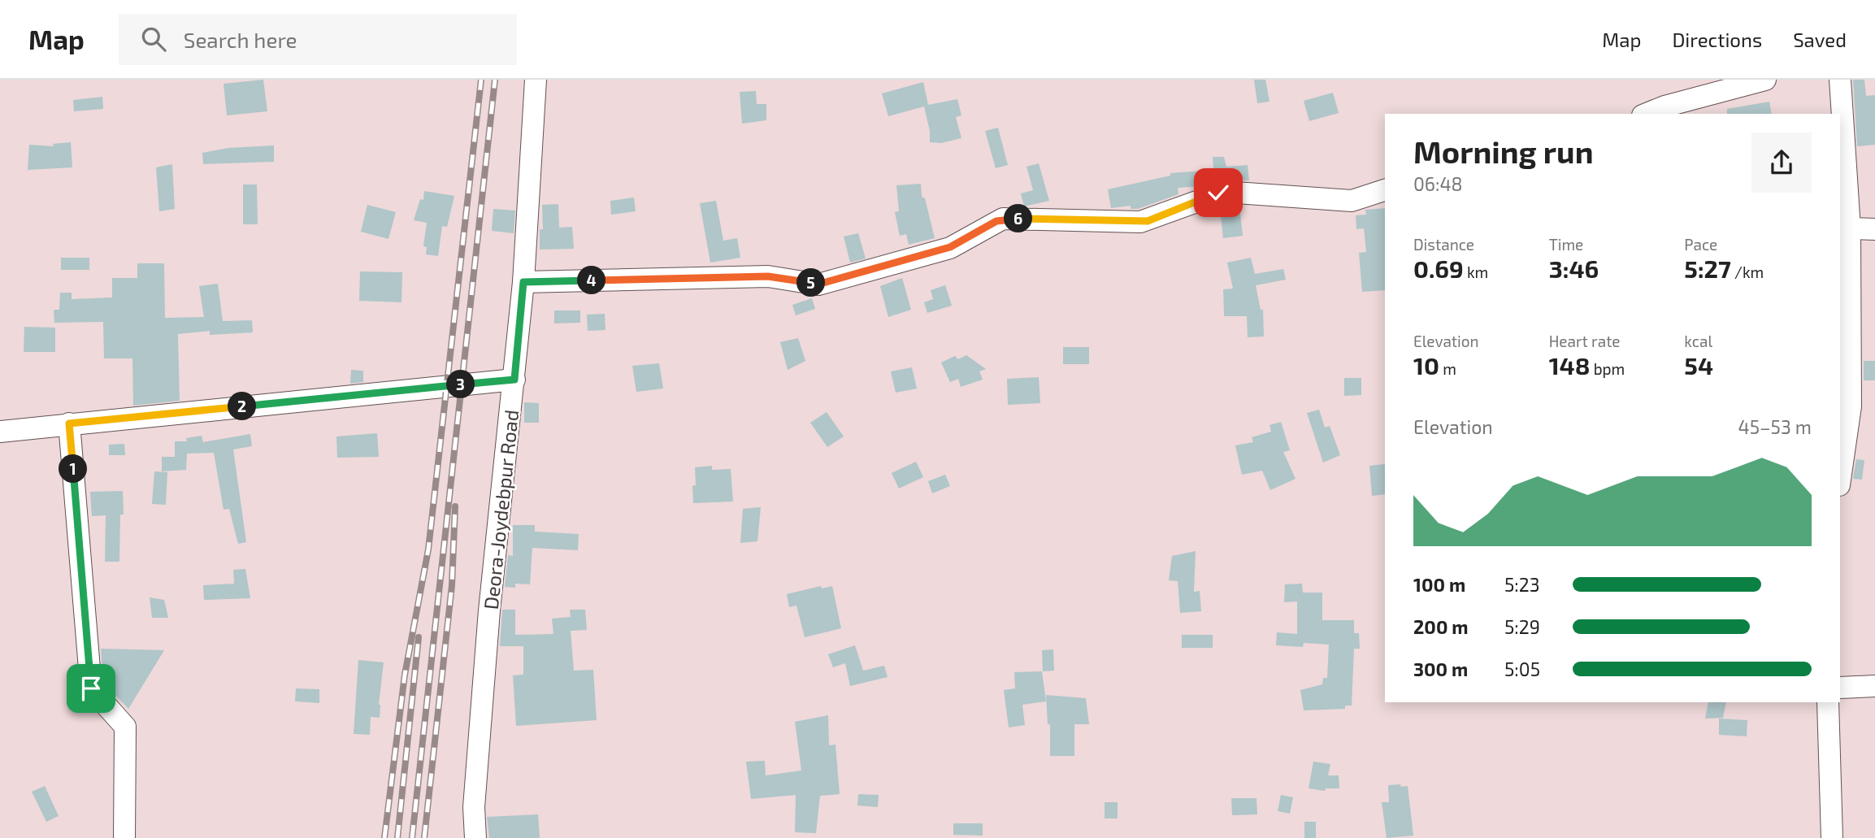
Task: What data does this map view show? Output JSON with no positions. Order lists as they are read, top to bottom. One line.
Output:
{"streets":{"street":["Deora-Joydebpur Road"]},"page":{"header":"Map","search":"Search here","nav":["Map","Directions","Saved"],"heading":["Morning run","06:48"],"pins":["6","4","5","3","2","1"],"stats":[["Distance","0.69 km"],["Time","3:46"],["Pace","5:27 /km"],["Elevation","10 m"],["Heart rate","148 bpm"],["kcal","54"]],"chart":["Elevation","45–53 m"],"list":[{"name":"100 m","note":"5:23"},{"name":"200 m","note":"5:29"},{"name":"300 m","note":"5:05"}]}}
